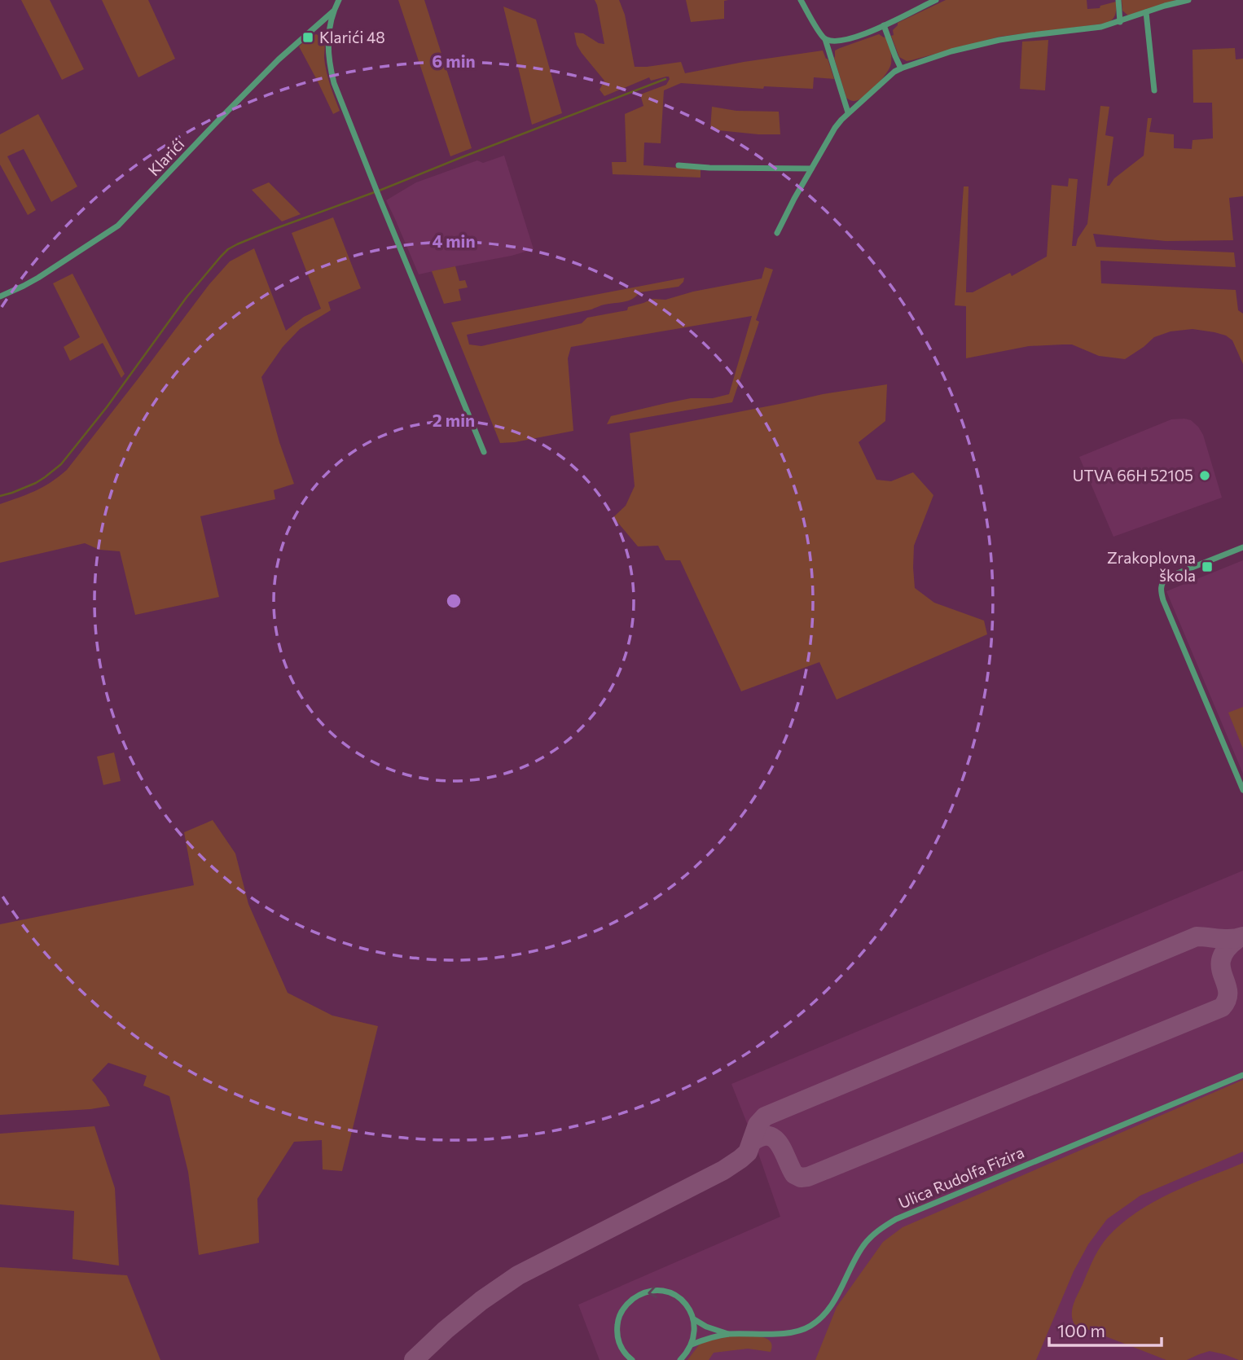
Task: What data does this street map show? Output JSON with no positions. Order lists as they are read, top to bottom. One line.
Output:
{"streets":{"street":["Klarići","Ulica Rudolfa Fizira"]},"places":{"transit":["Klarići 48","Zrakoplovna škola"],"other":["UTVA 66H 52105"]},"scale_bar":"100 m","rings":["6 min","4 min","2 min"]}
